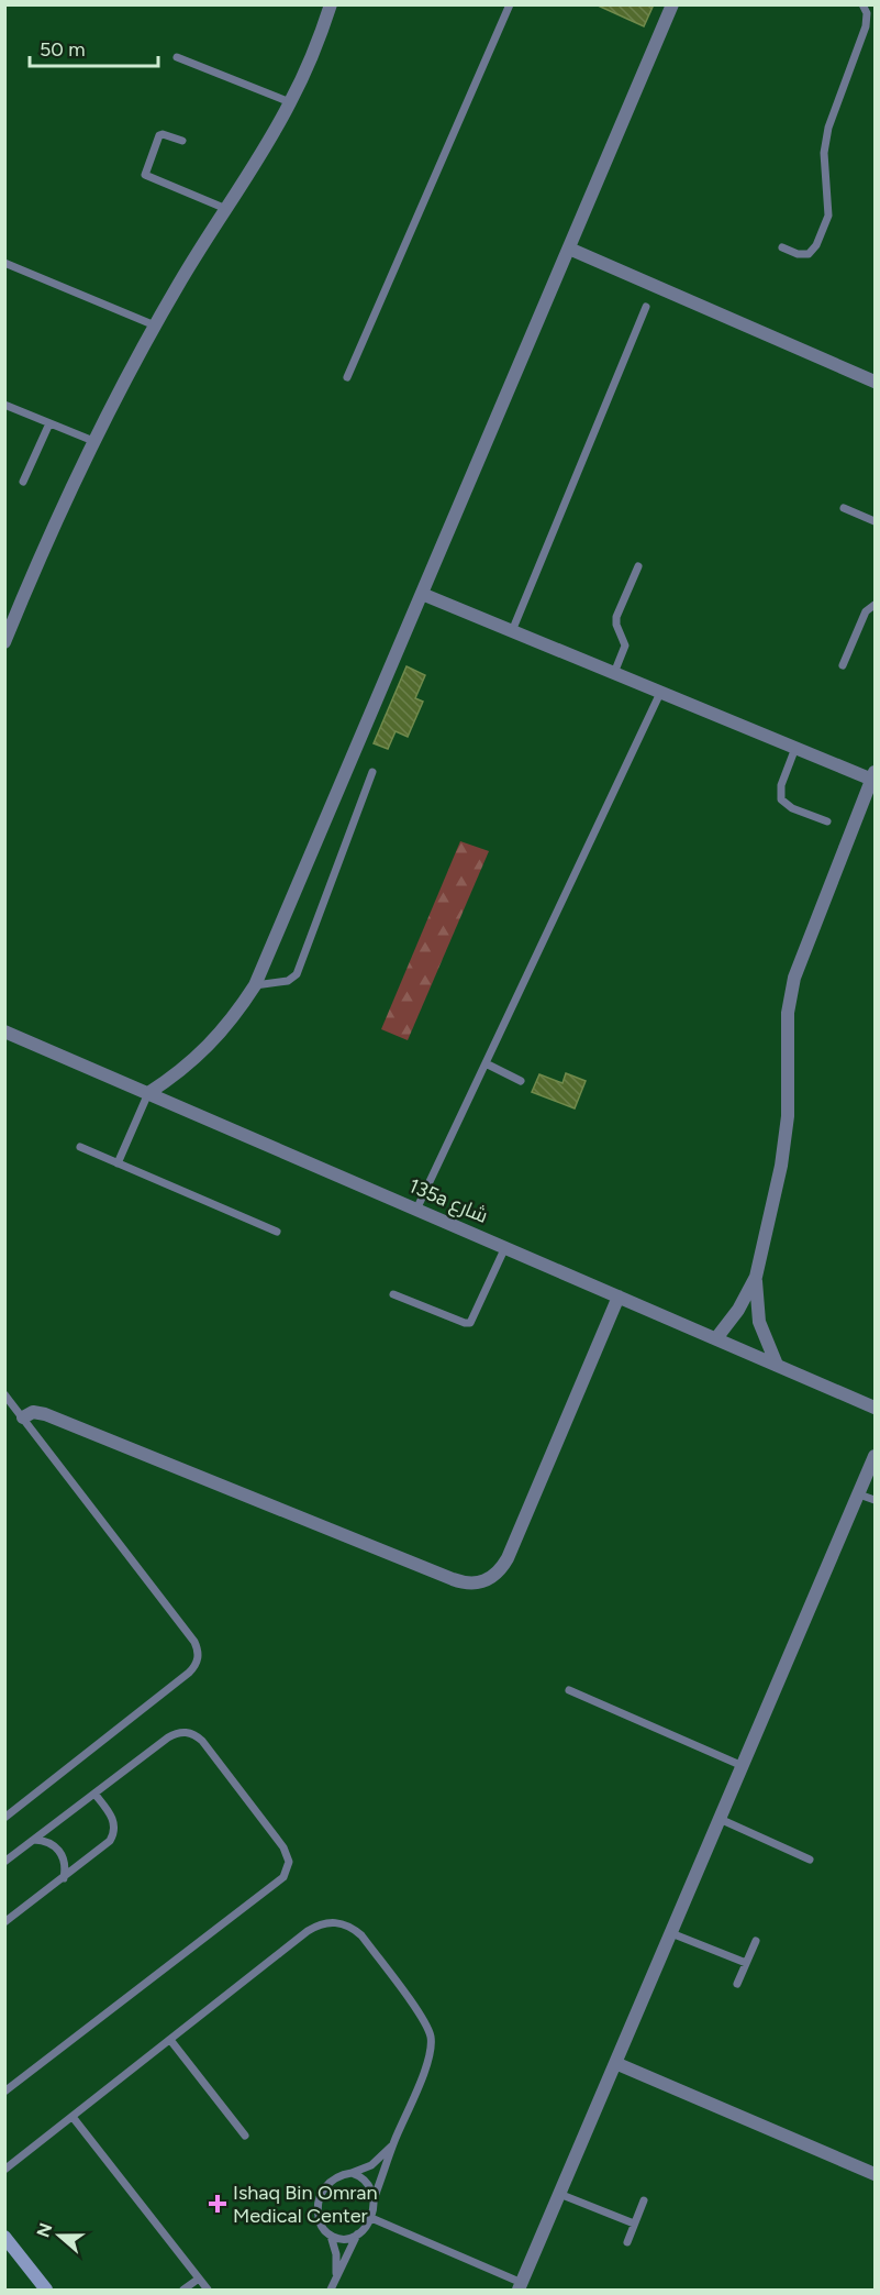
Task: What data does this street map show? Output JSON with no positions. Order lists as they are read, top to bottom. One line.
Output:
{"streets":{"street":["135a شارع"]},"places":{"health":["Ishaq Bin Omran Medical Center"]},"scale_bar":"50 m","north":"left"}
